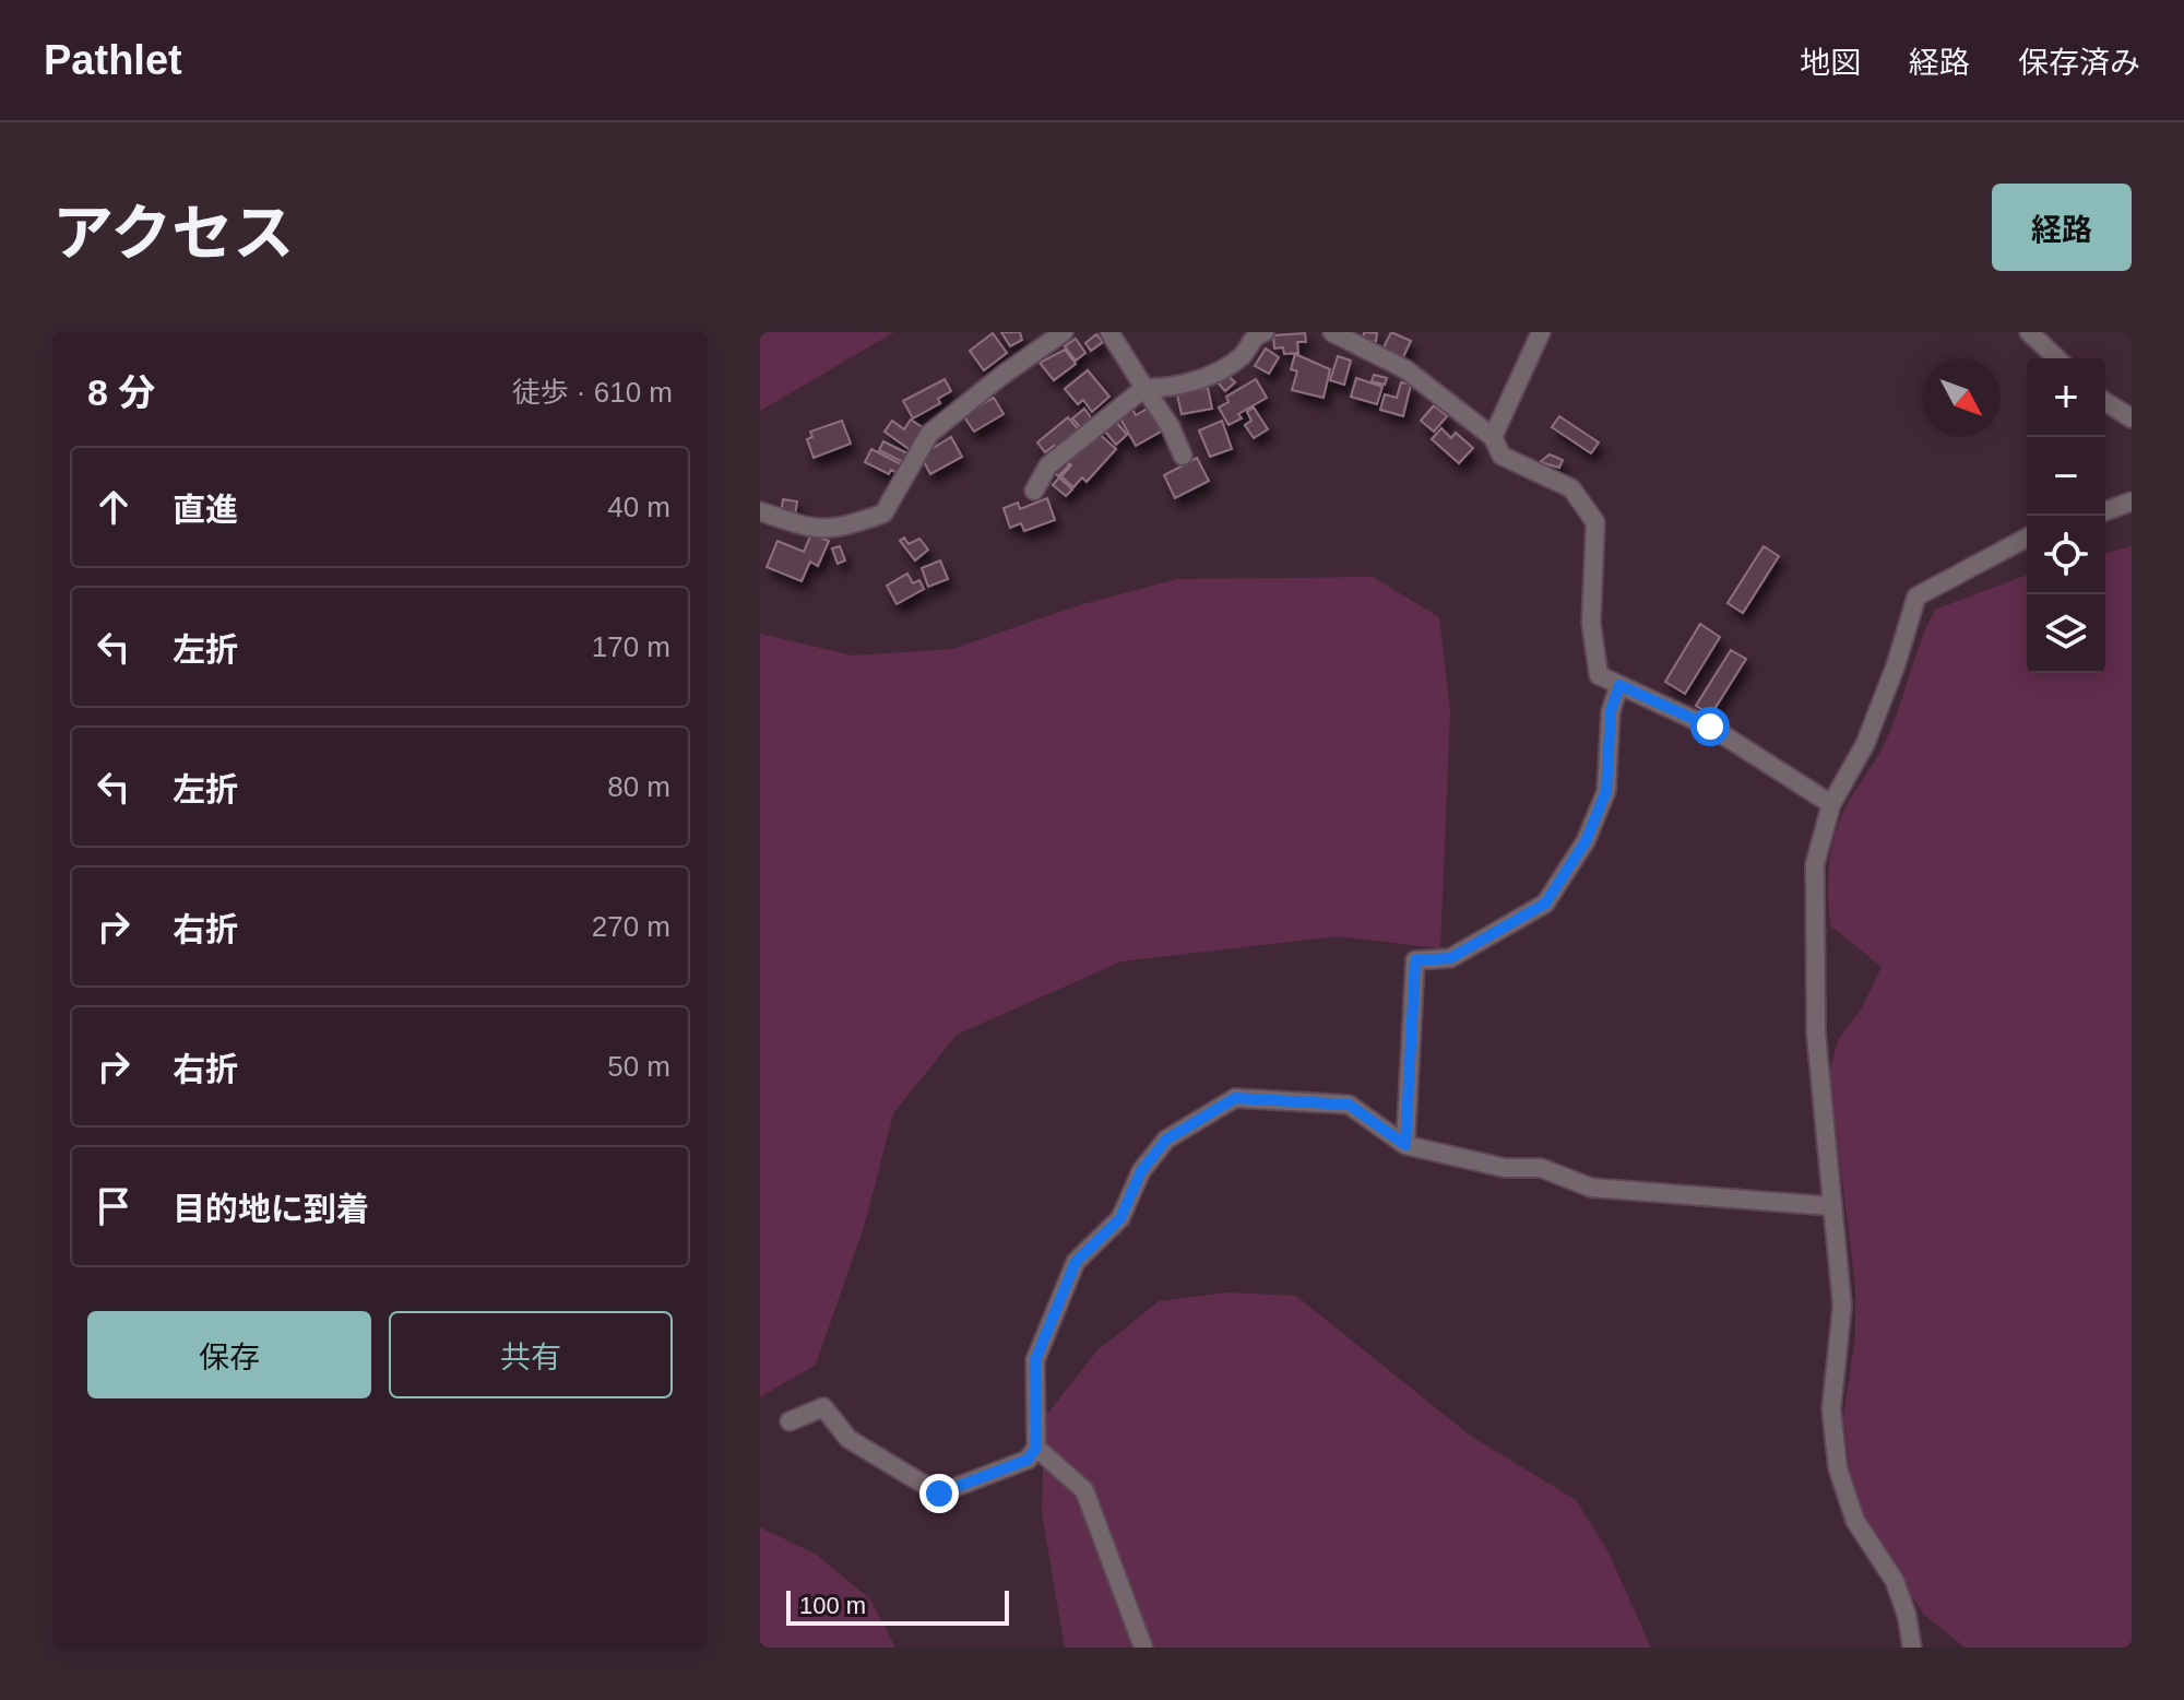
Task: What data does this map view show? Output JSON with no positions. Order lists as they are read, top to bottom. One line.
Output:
{"scale_bar":"100 m","north":"bottom right","page":{"header":"Pathlet","nav":["地図","経路","保存済み"],"title":"アクセス","buttons":["経路",["保存","共有"]],"heading":["8 分","徒歩 · 610 m"],"map_buttons":["+","−"],"list":[["直進","40 m"],["左折","170 m"],["左折","80 m"],["右折","270 m"],["右折","50 m"],"目的地に到着"],"scale":"100 m"}}
